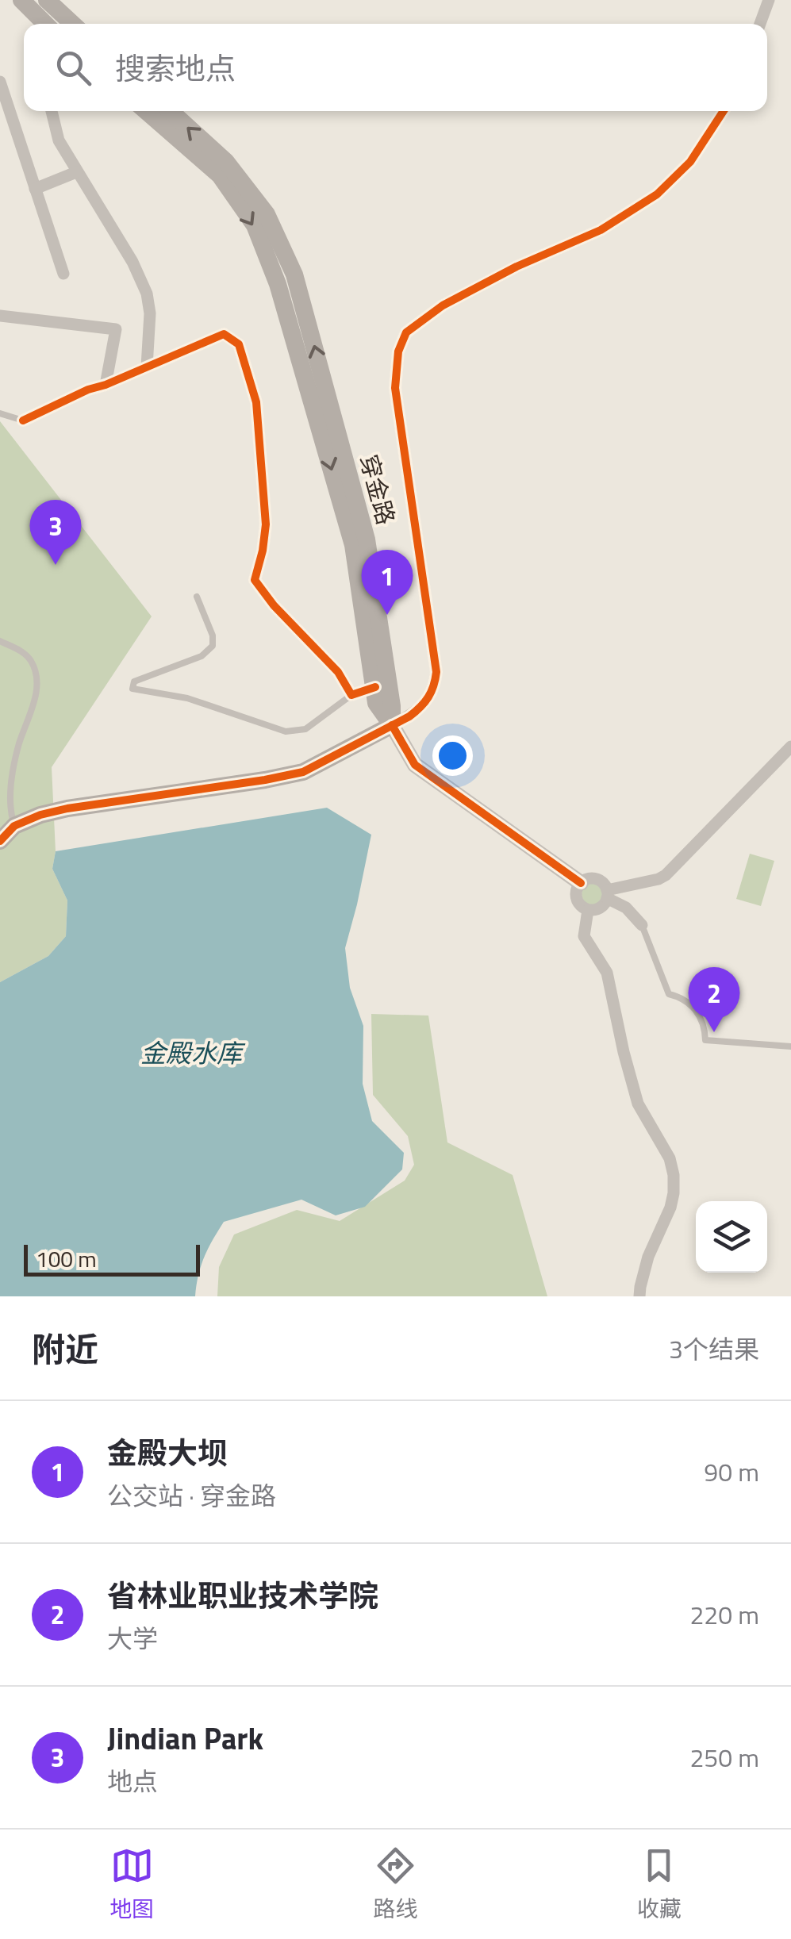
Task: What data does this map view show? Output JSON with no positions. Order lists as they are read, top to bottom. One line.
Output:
{"streets":{"main road":["穿金路"]},"water":["金殿水库"],"scale_bar":"100 m","page":{"search":"搜索地点","pins":["3","1","2"],"scale":"100 m","heading":["附近","3个结果"],"list":[{"mark":"1","name":"金殿大坝","note":"公交站 · 穿金路","value":"90 m"},{"mark":"2","name":"省林业职业技术学院","note":"大学","value":"220 m"},{"mark":"3","name":"Jindian Park","note":"地点","value":"250 m"}],"nav":["地图","路线","收藏"]}}
